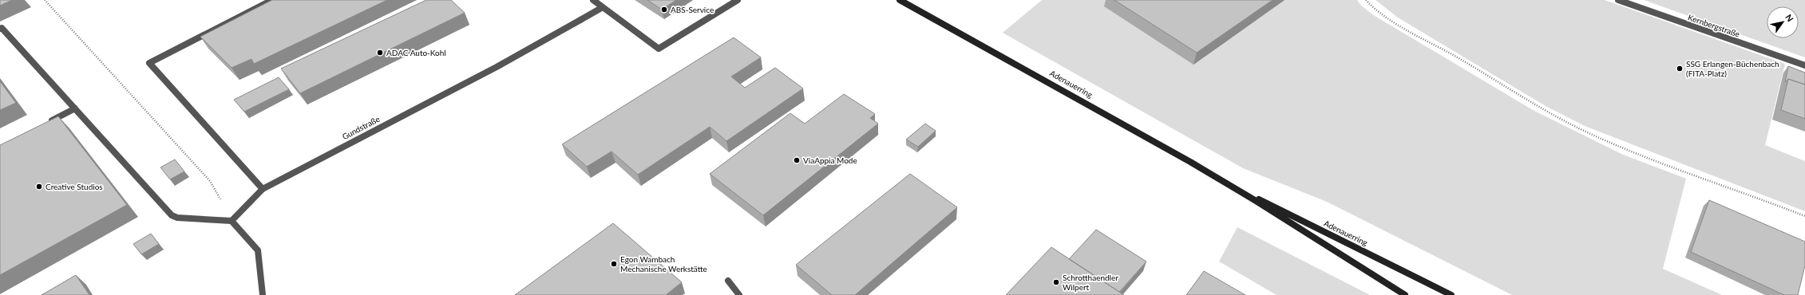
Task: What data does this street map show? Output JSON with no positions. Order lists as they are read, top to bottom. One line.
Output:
{"streets":{"main road":["Adenauerring"],"street":["Kernbergstraße","Gundstraße"]},"places":["ABS-Service","ADAC Auto-Kohl","SSG Erlangen-Büchenbach (FITA-Platz)","ViaAppia Mode","Creative Studios","Egon Wambach Mechanische Werkstätte","Schrotthaendler Wilpert"],"north":"top right"}
